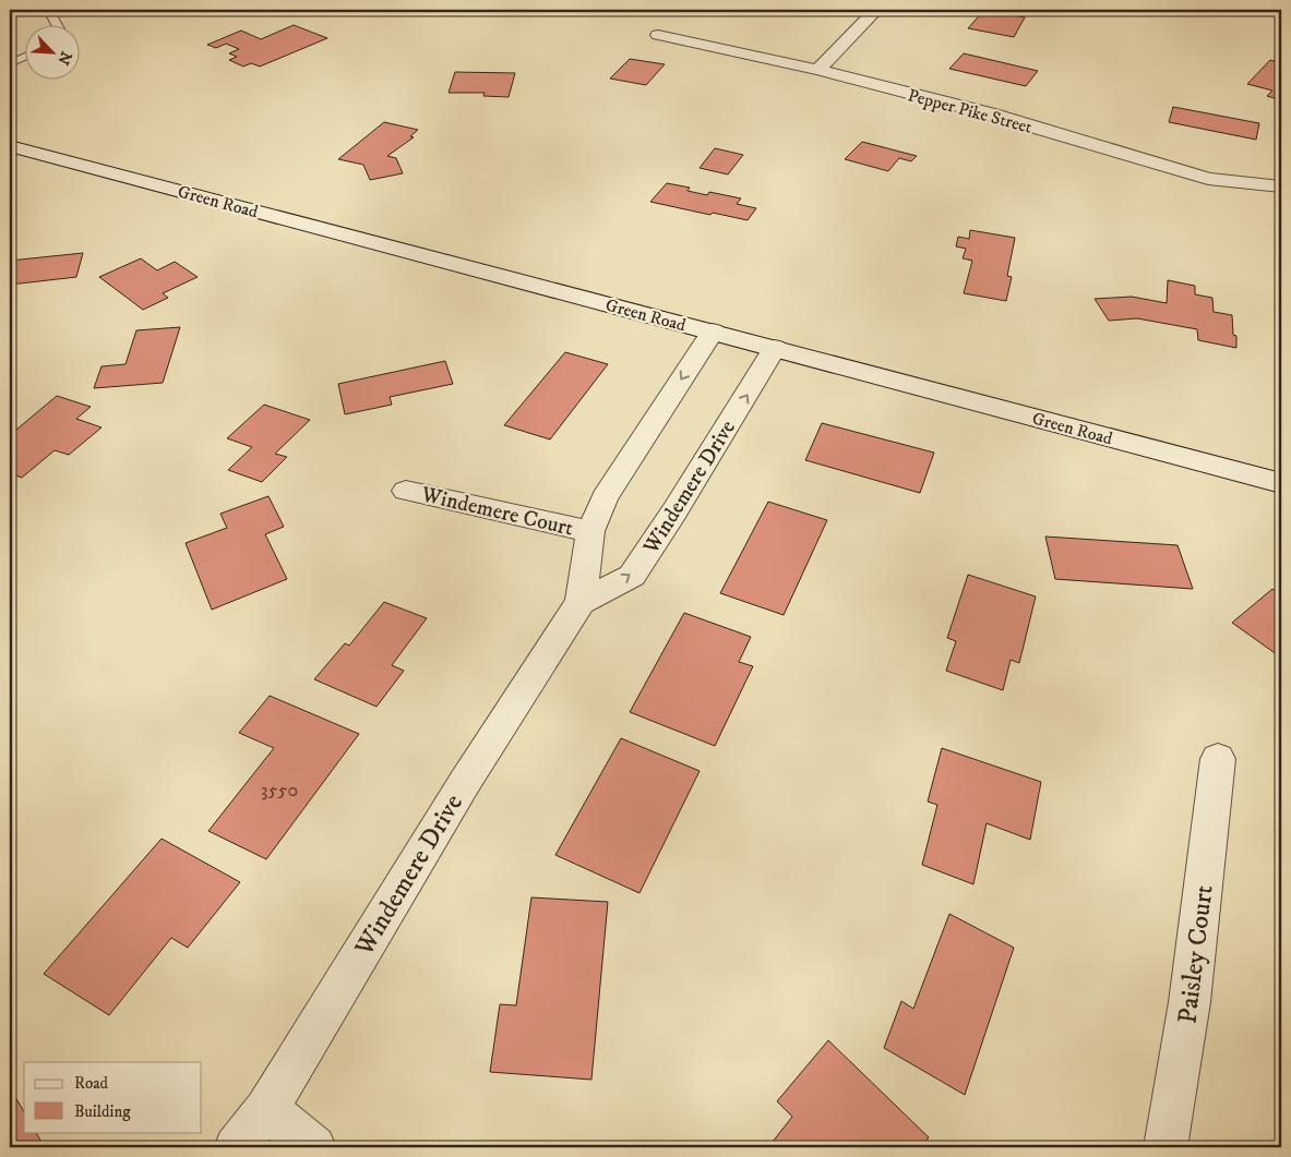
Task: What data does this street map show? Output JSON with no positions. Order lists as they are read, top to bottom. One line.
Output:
{"streets":{"street":["Pepper Pike Street","Green Road","Windemere Drive","Windemere Court","Paisley Court"]},"crossings":[["Green Road","Windemere Drive"],["Windemere Drive","Windemere Court"]],"house_numbers":["3550"],"legend":["Road","Building"],"north":"bottom right"}
